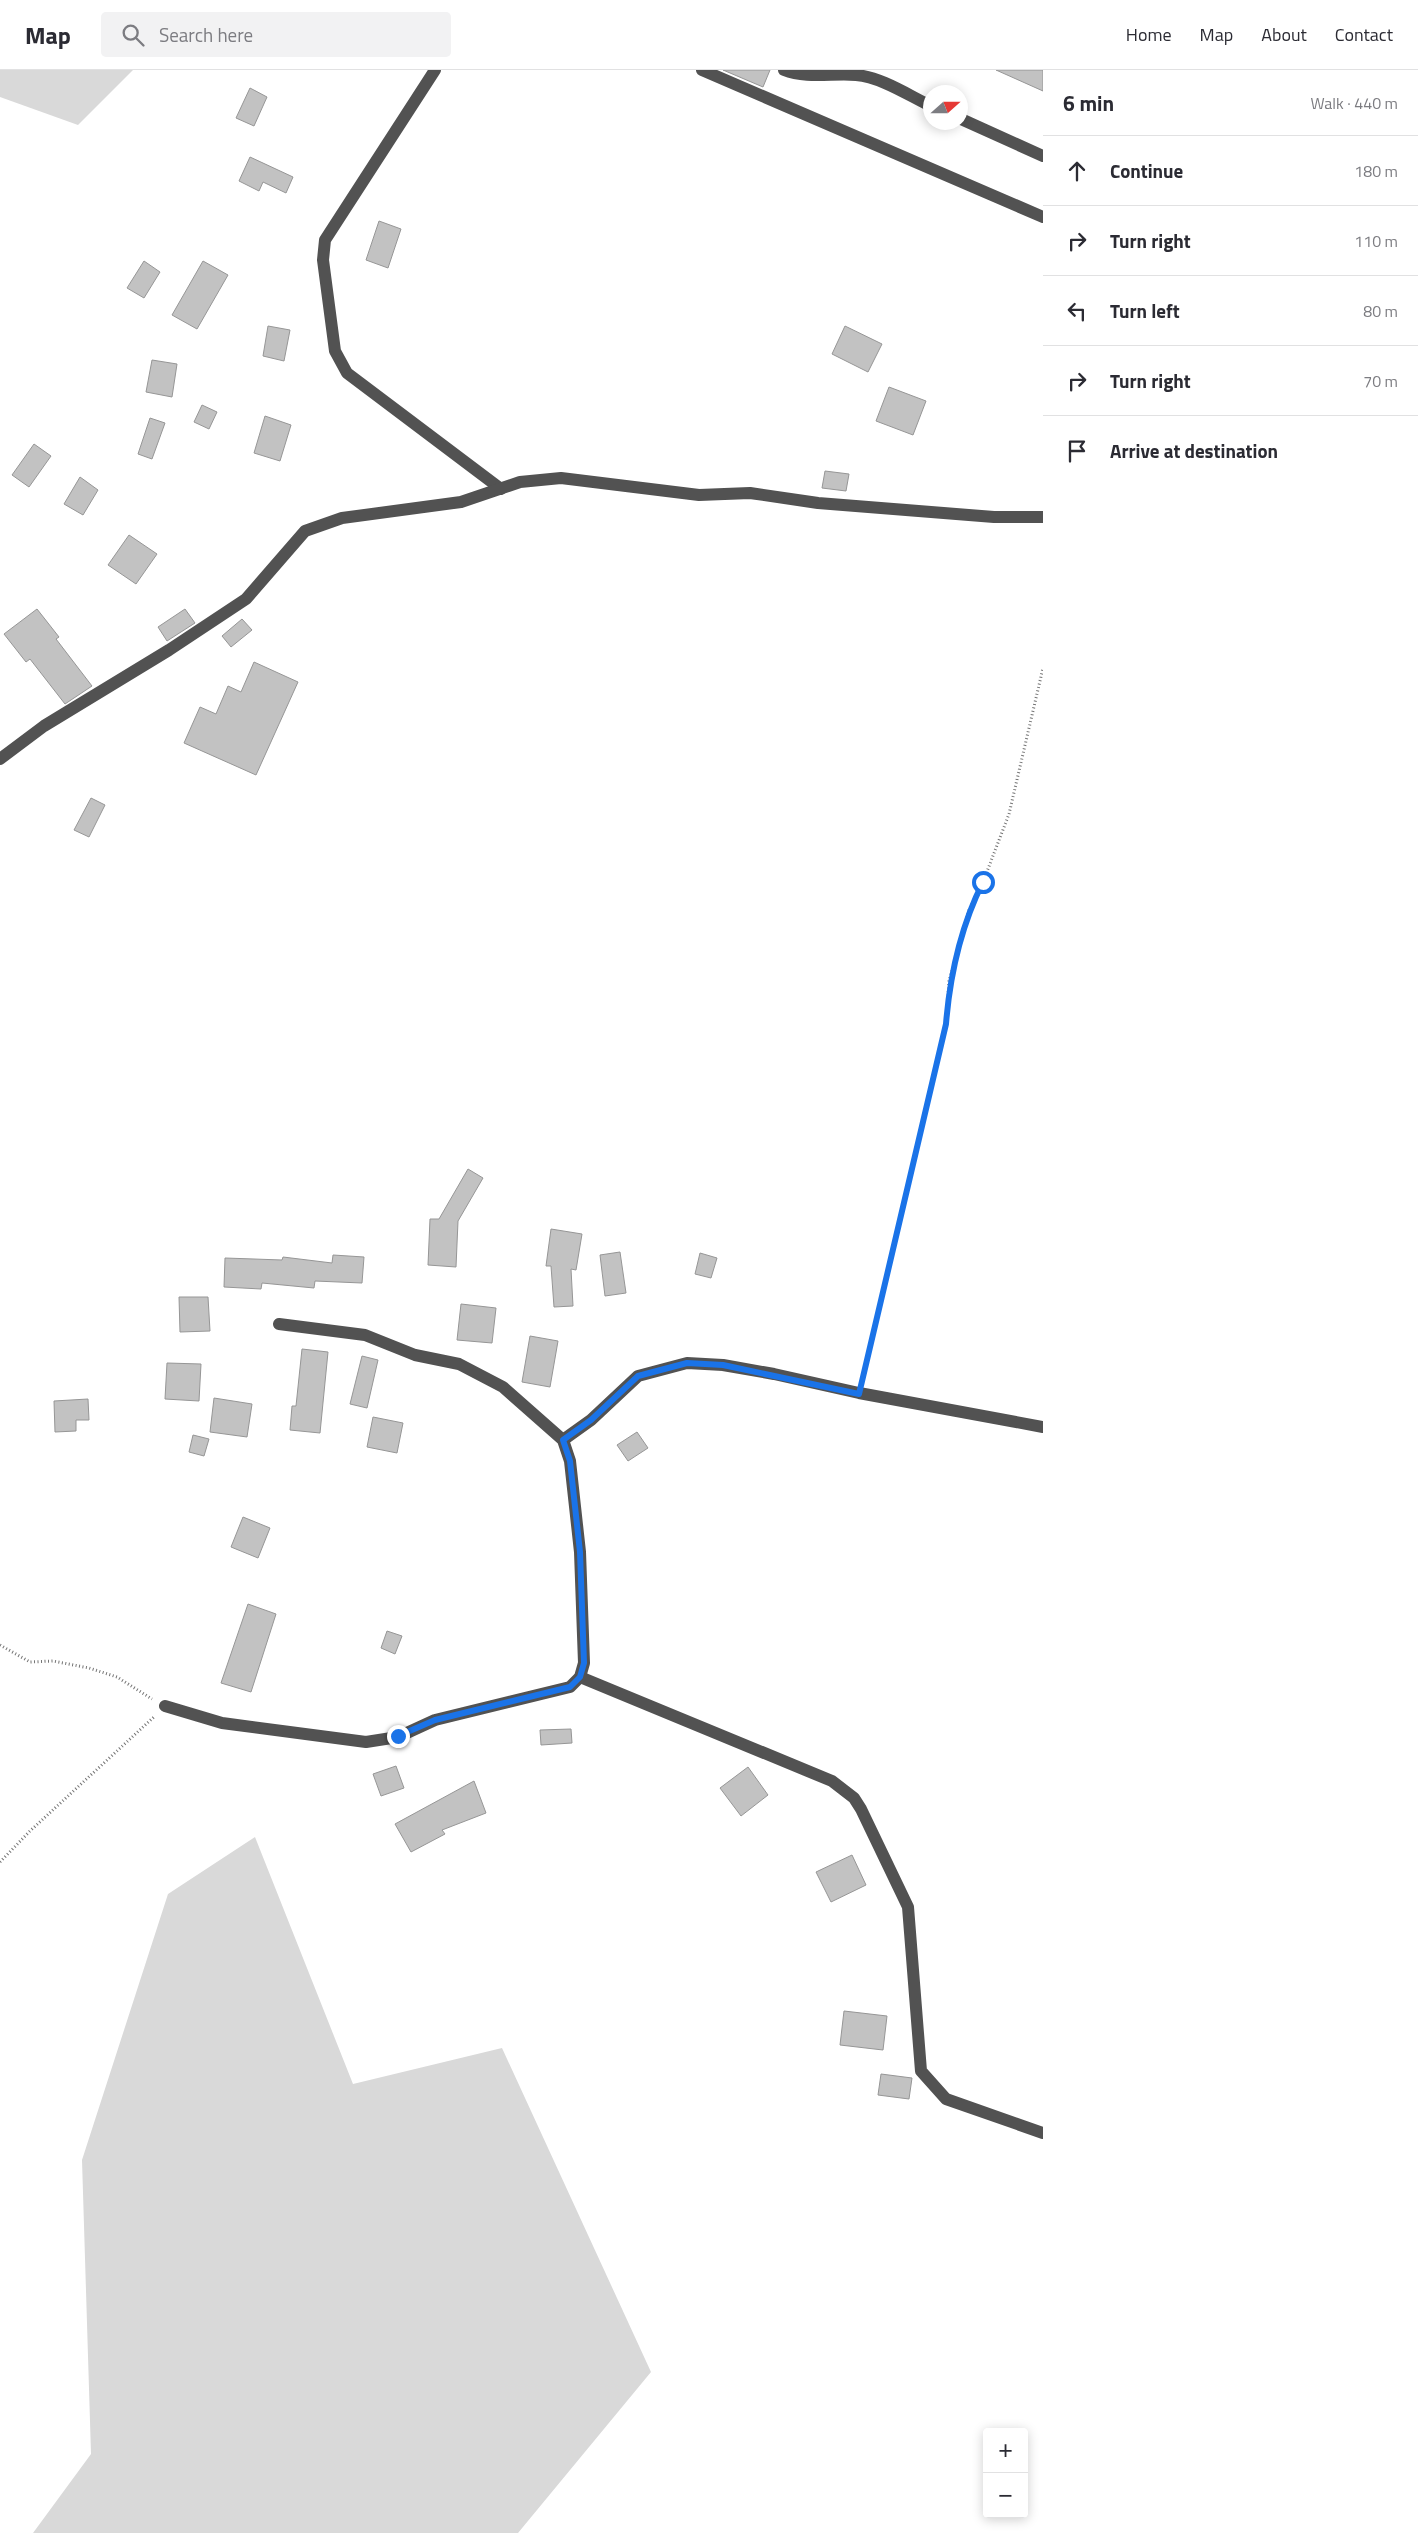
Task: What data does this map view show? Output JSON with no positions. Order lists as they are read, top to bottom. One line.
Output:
{"north":"right","page":{"header":"Map","search":"Search here","nav":["Home","Map","About","Contact"],"heading":["6 min","Walk · 440 m"],"list":[["Continue","180 m"],["Turn right","110 m"],["Turn left","80 m"],["Turn right","70 m"],"Arrive at destination"],"map_buttons":["+","−"]}}
